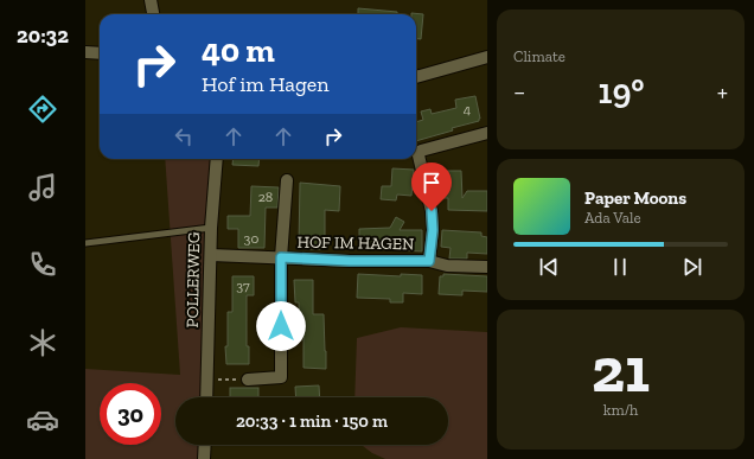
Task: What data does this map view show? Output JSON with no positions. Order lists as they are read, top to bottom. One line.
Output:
{"streets":{"street":["HOF IM HAGEN","POLLERWEG"]},"crossings":[["HOF IM HAGEN","POLLERWEG"]],"house_numbers":["4","28","30","37"],"page":{"tabs":"20:32","tile":["Climate",["21","km/h"]],"turn":["40 m","Hof im Hagen"],"heat":["−","19°","+"],"song":["Paper Moons","Ada Vale"],"limit":"30","trip":"20:33 · 1 min · 150 m"}}
